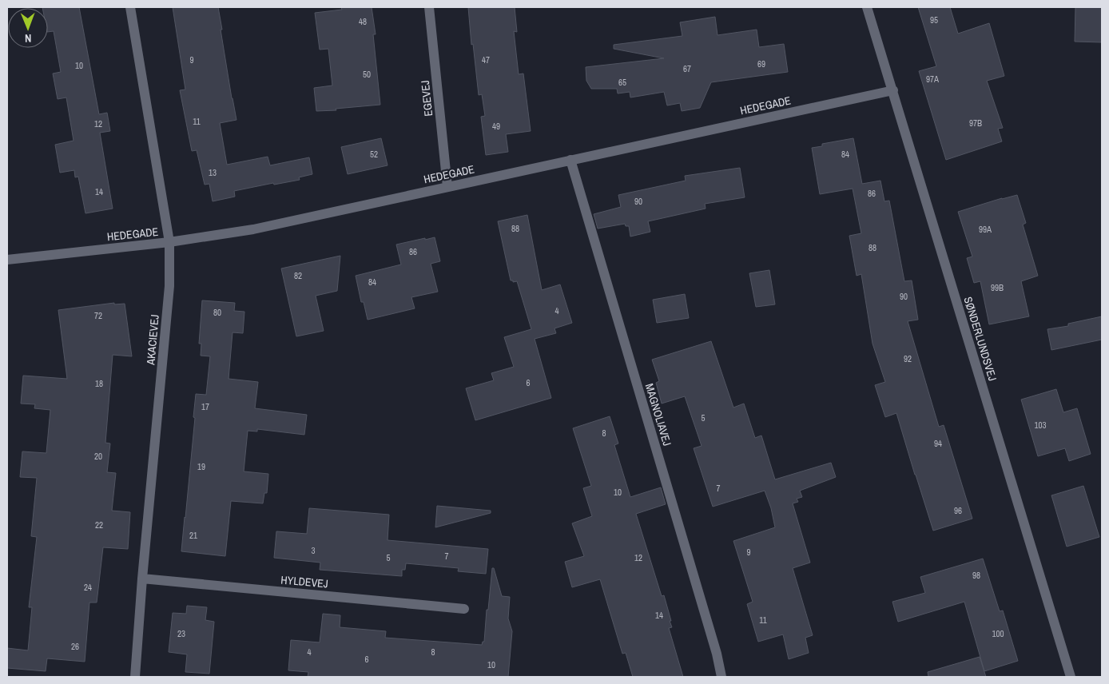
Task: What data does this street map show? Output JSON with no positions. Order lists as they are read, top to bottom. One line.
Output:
{"streets":{"street":["EGEVEJ","HEDEGADE","SØNDERLUNDSVEJ","AKACIEVEJ","MAGNOLIAVEJ","HYLDEVEJ"]},"crossings":[["EGEVEJ","HEDEGADE"],["HEDEGADE","SØNDERLUNDSVEJ"],["HEDEGADE","AKACIEVEJ"],["HEDEGADE","MAGNOLIAVEJ"],["AKACIEVEJ","HYLDEVEJ"]],"house_numbers":["95","48","9","47","69","10","67","50","97A","65","11","97B","12","49","52","84","13","14","86","90","88","99A","88","86","82","84","99B","90","4","80","72","92","6","18","17","5","103","8","94","20","19","7","10","96","22","21","3","9","7","5","12","98","24","14","11","23","100","26","4","8","6","10"],"north":"bottom"}
